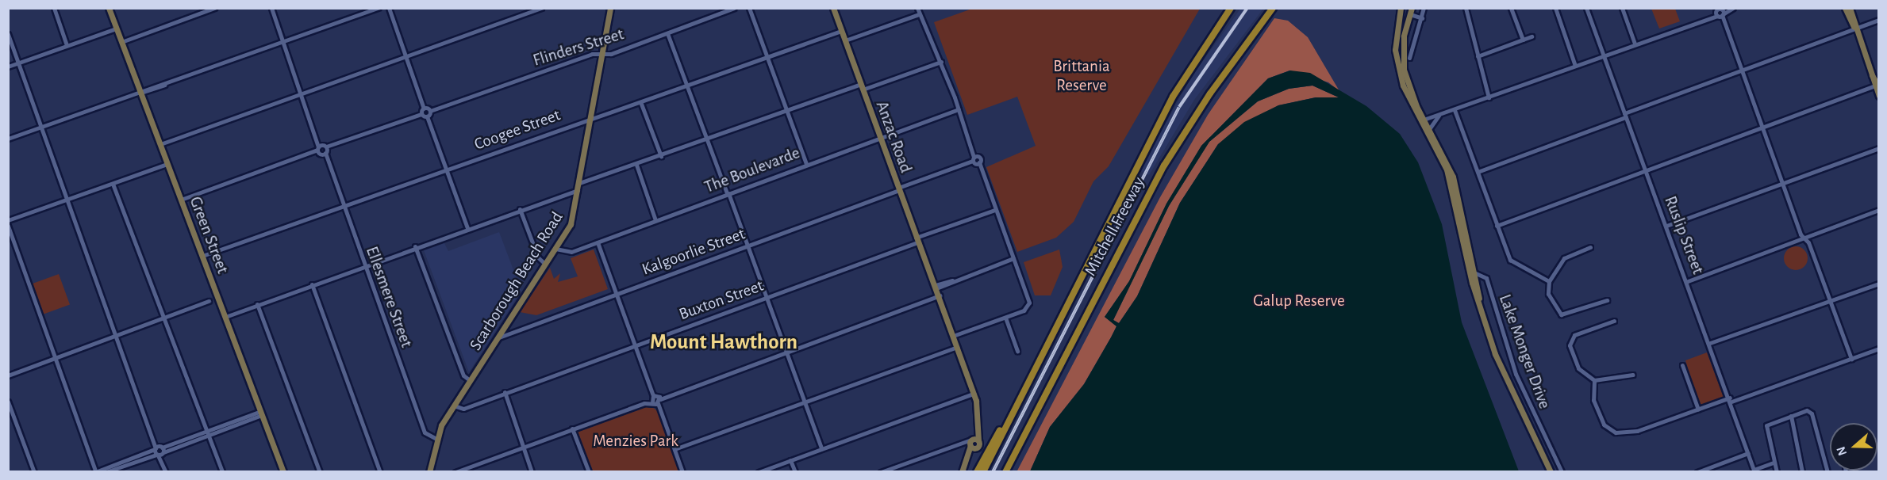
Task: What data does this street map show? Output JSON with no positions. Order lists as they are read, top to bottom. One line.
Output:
{"streets":{"highway":["Mitchell Freeway"],"main road":["Anzac Road","Green Street","Scarborough Beach Road","Lake Monger Drive"],"street":["Flinders Street","Coogee Street","The Boulevarde","Ruslip Street","Kalgoorlie Street","Ellesmere Street","Buxton Street"]},"crossings":[["Flinders Street","Scarborough Beach Road"],["Coogee Street","Anzac Road"],["Coogee Street","Green Street"],["Coogee Street","Scarborough Beach Road"],["Coogee Street","Ellesmere Street"],["Anzac Road","The Boulevarde"],["Anzac Road","Kalgoorlie Street"],["Anzac Road","Buxton Street"],["The Boulevarde","Scarborough Beach Road"],["Kalgoorlie Street","Scarborough Beach Road"],["Scarborough Beach Road","Ellesmere Street"],["Scarborough Beach Road","Buxton Street"]],"districts":["Mount Hawthorn"],"parks":["Brittania Reserve","Galup Reserve","Menzies Park"],"north":"left"}
